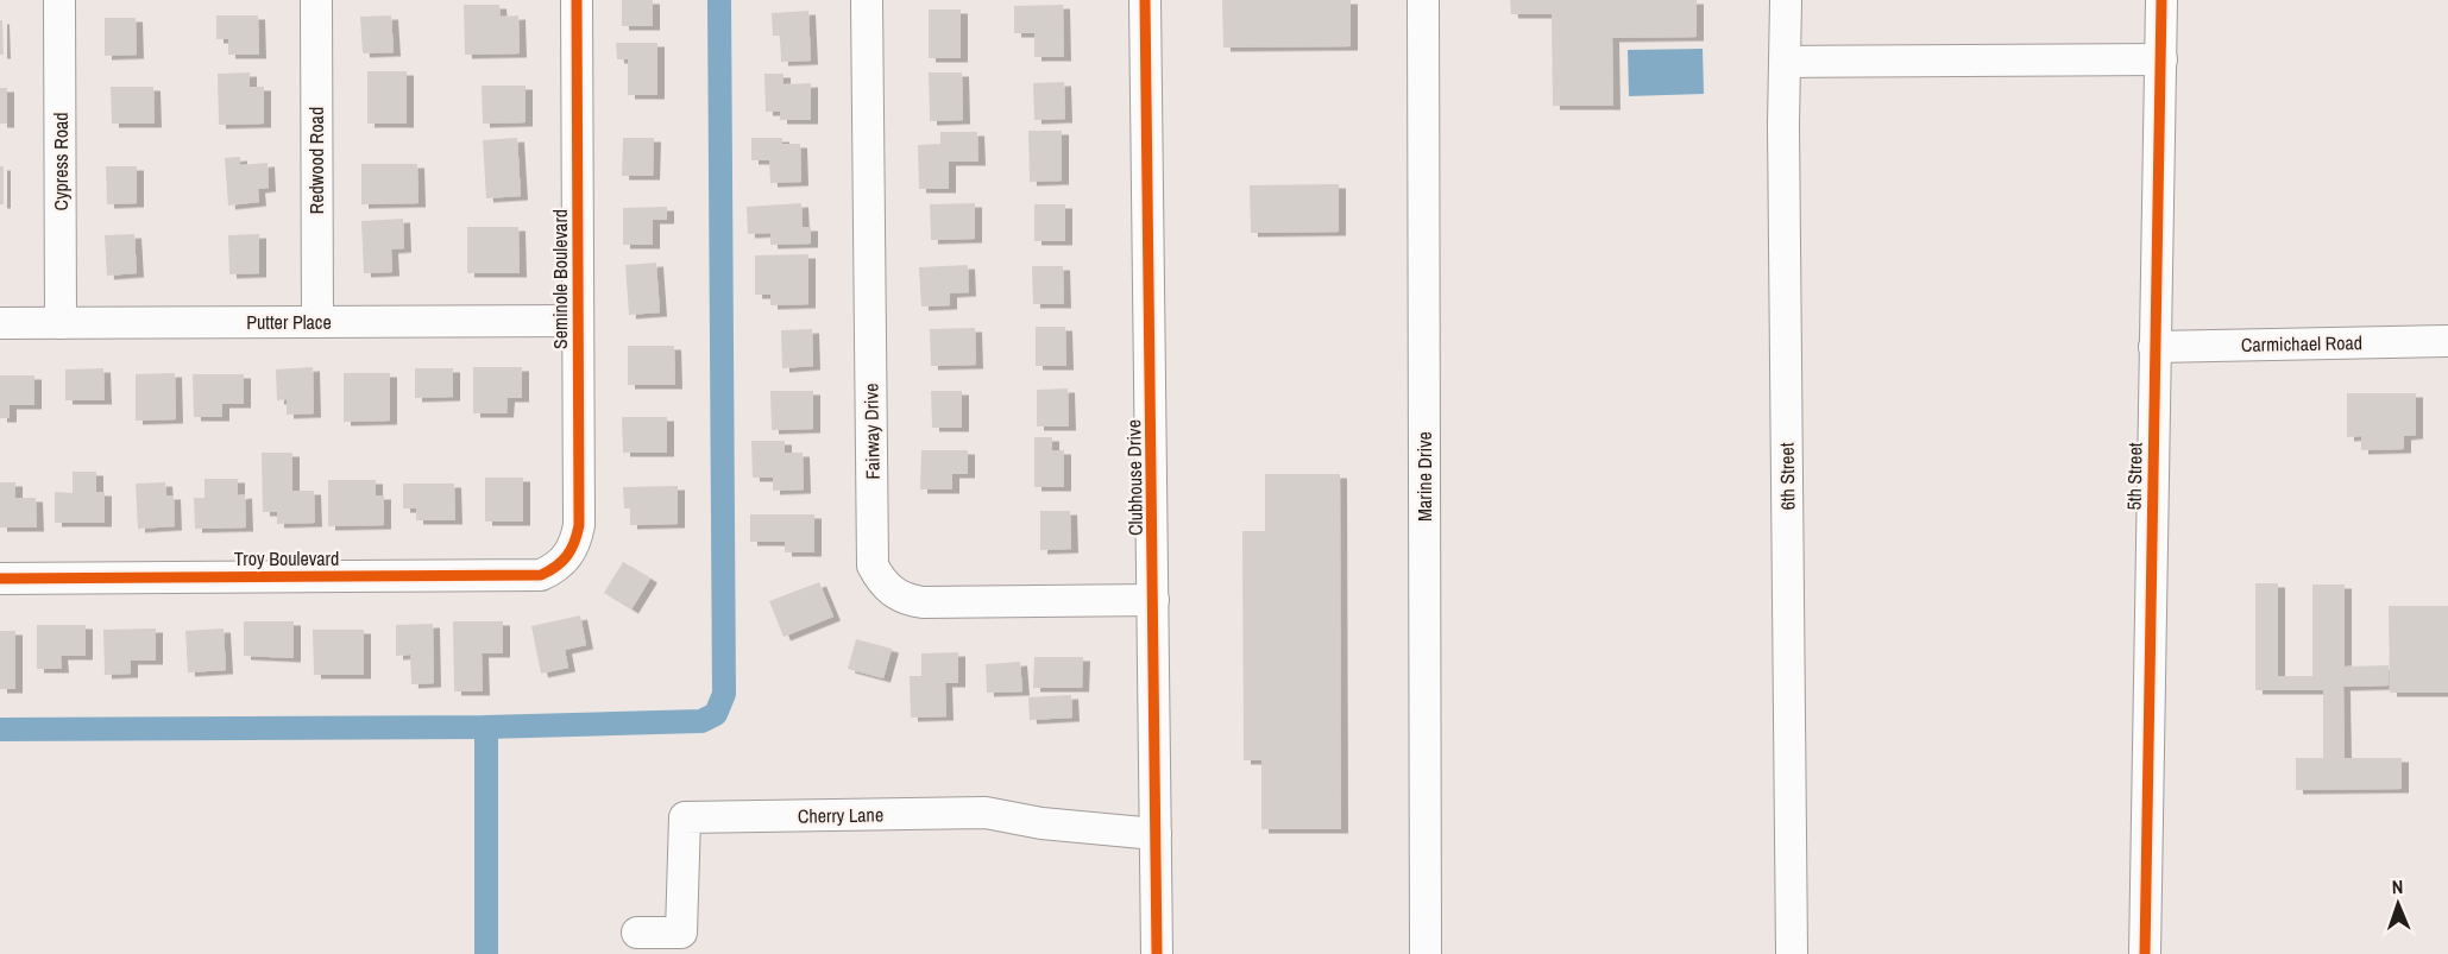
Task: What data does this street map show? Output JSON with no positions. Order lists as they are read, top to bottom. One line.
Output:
{"streets":{"street":["Redwood Road","Cypress Road","Seminole Boulevard","Putter Place","Carmichael Road","Fairway Drive","Marine Drive","6th Street","5th Street","Clubhouse Drive","Troy Boulevard","Cherry Lane"]},"crossings":[["Redwood Road","Putter Place"],["Cypress Road","Putter Place"],["Seminole Boulevard","Putter Place"],["Seminole Boulevard","Troy Boulevard"],["Carmichael Road","5th Street"],["Fairway Drive","Clubhouse Drive"],["Clubhouse Drive","Cherry Lane"]],"north":"top"}
